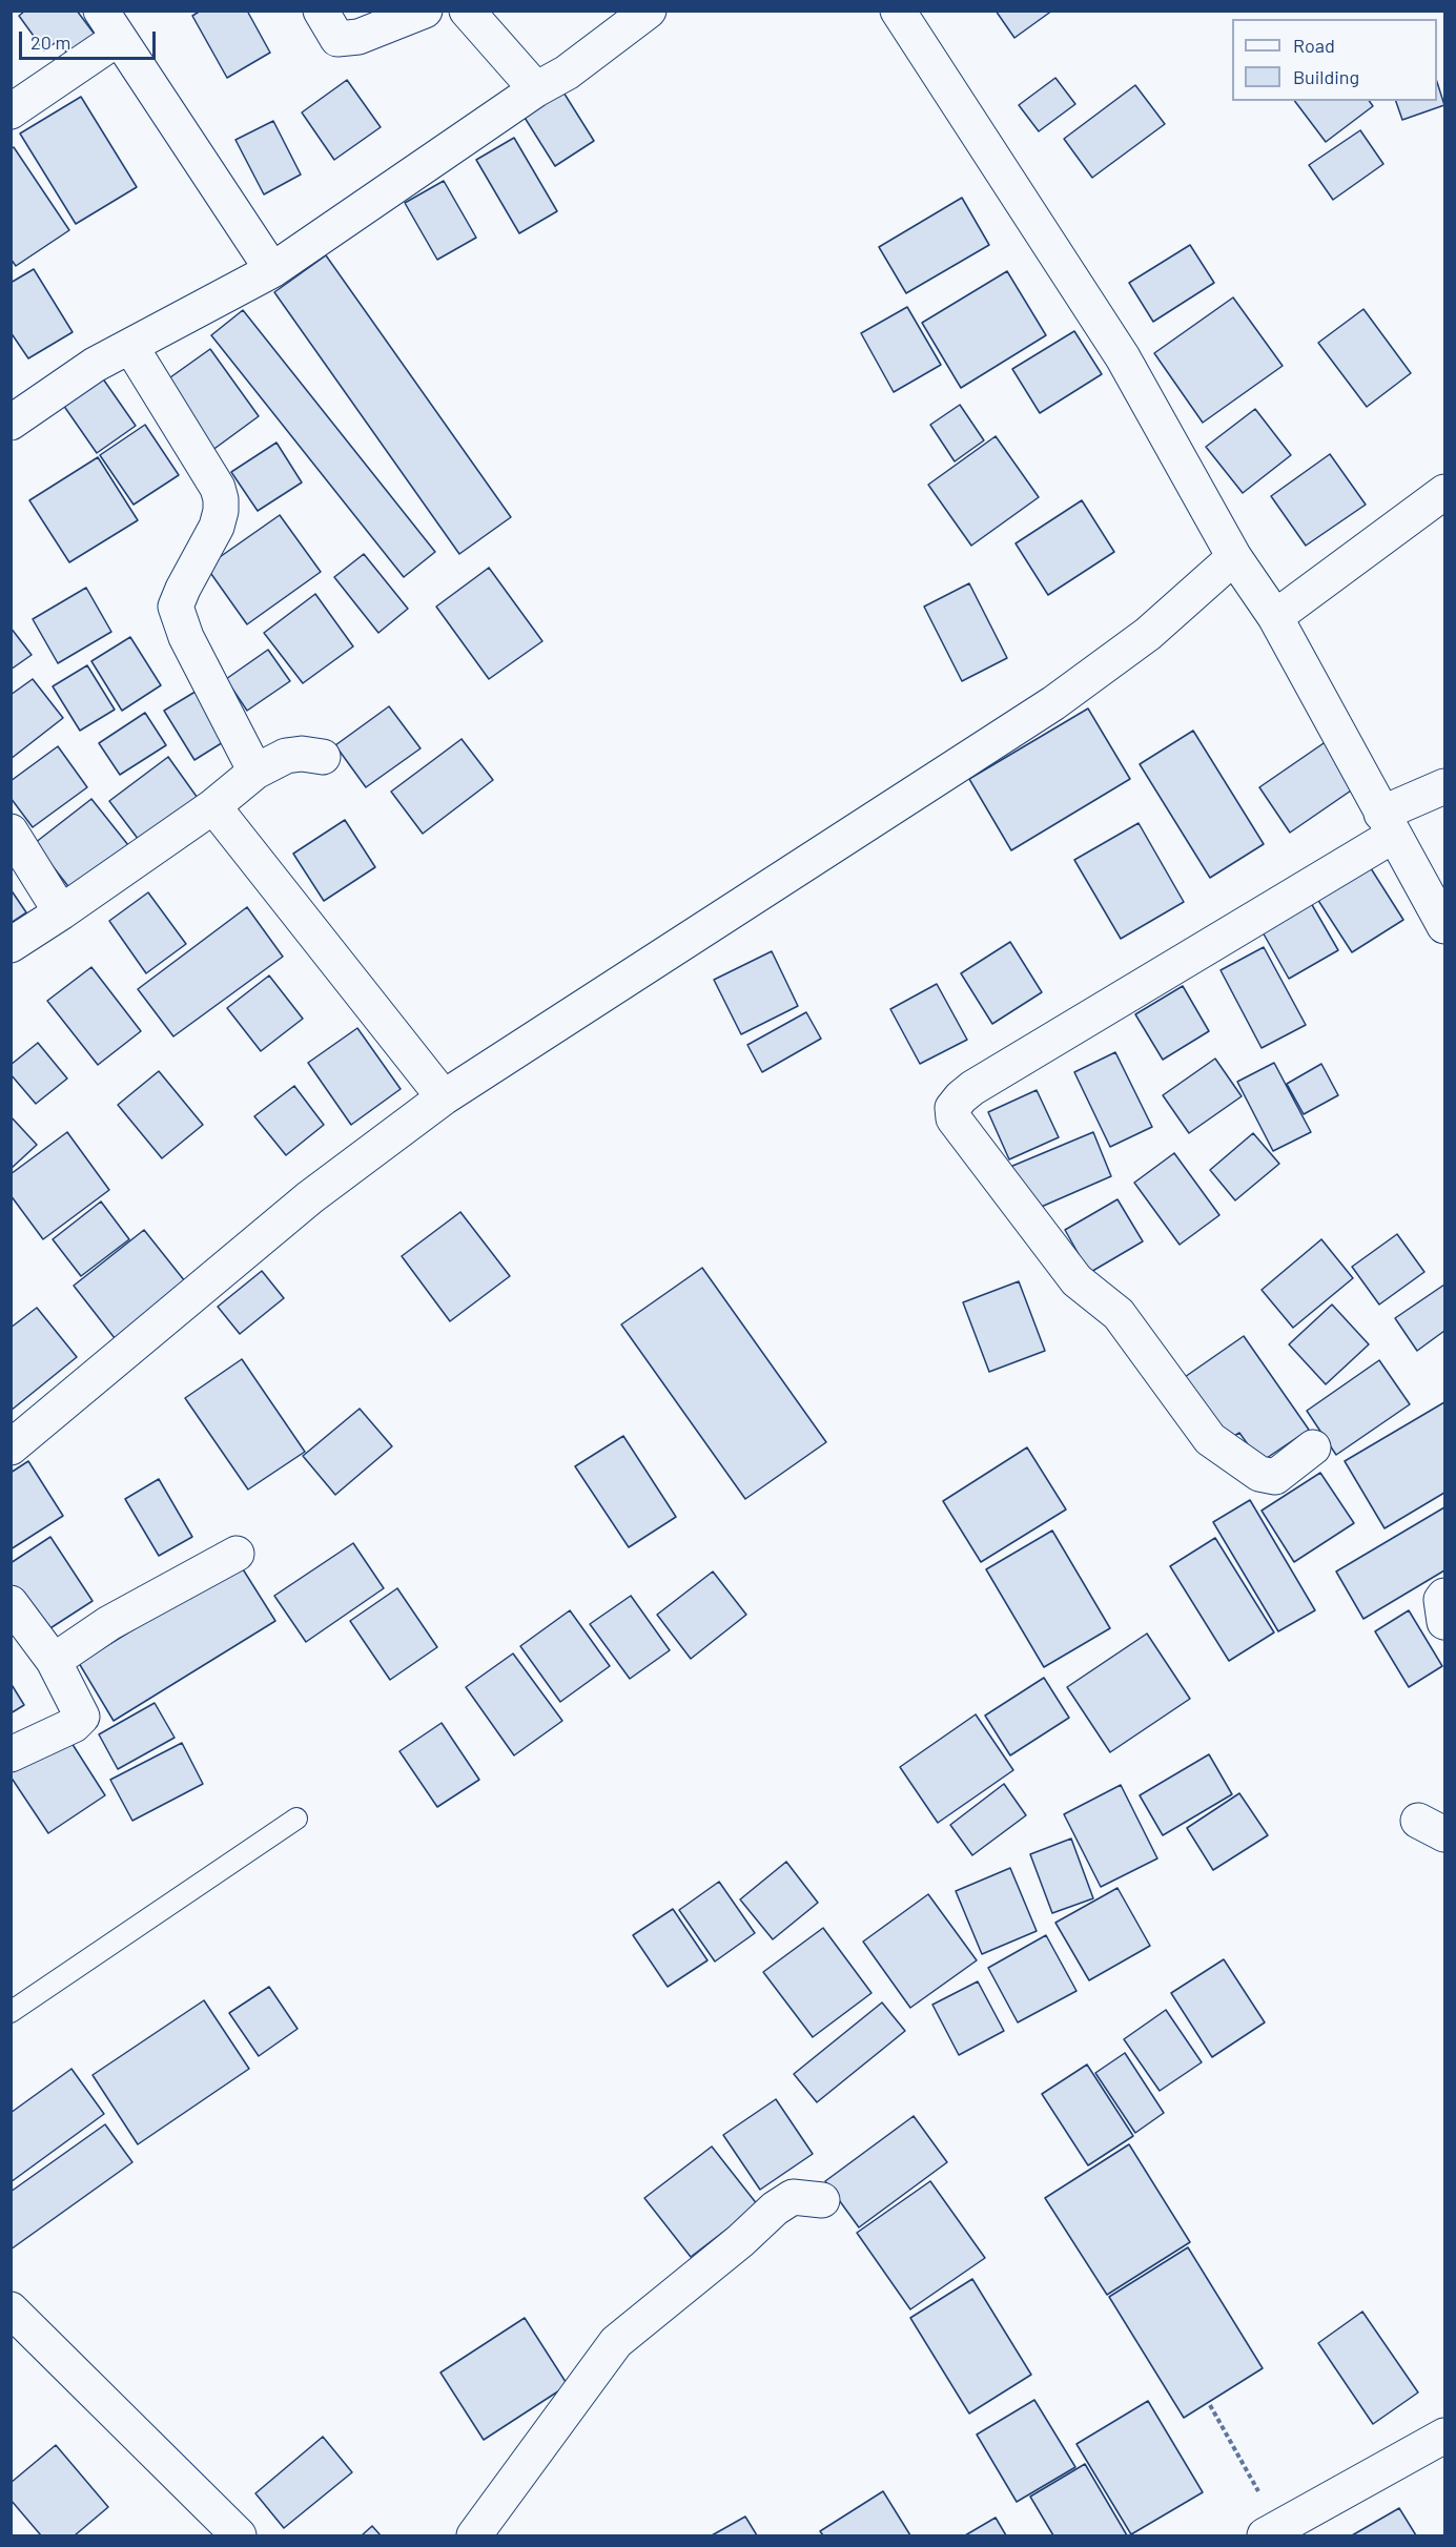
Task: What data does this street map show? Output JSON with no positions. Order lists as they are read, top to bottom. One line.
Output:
{"legend":["Road","Building"],"scale_bar":"20 m"}
